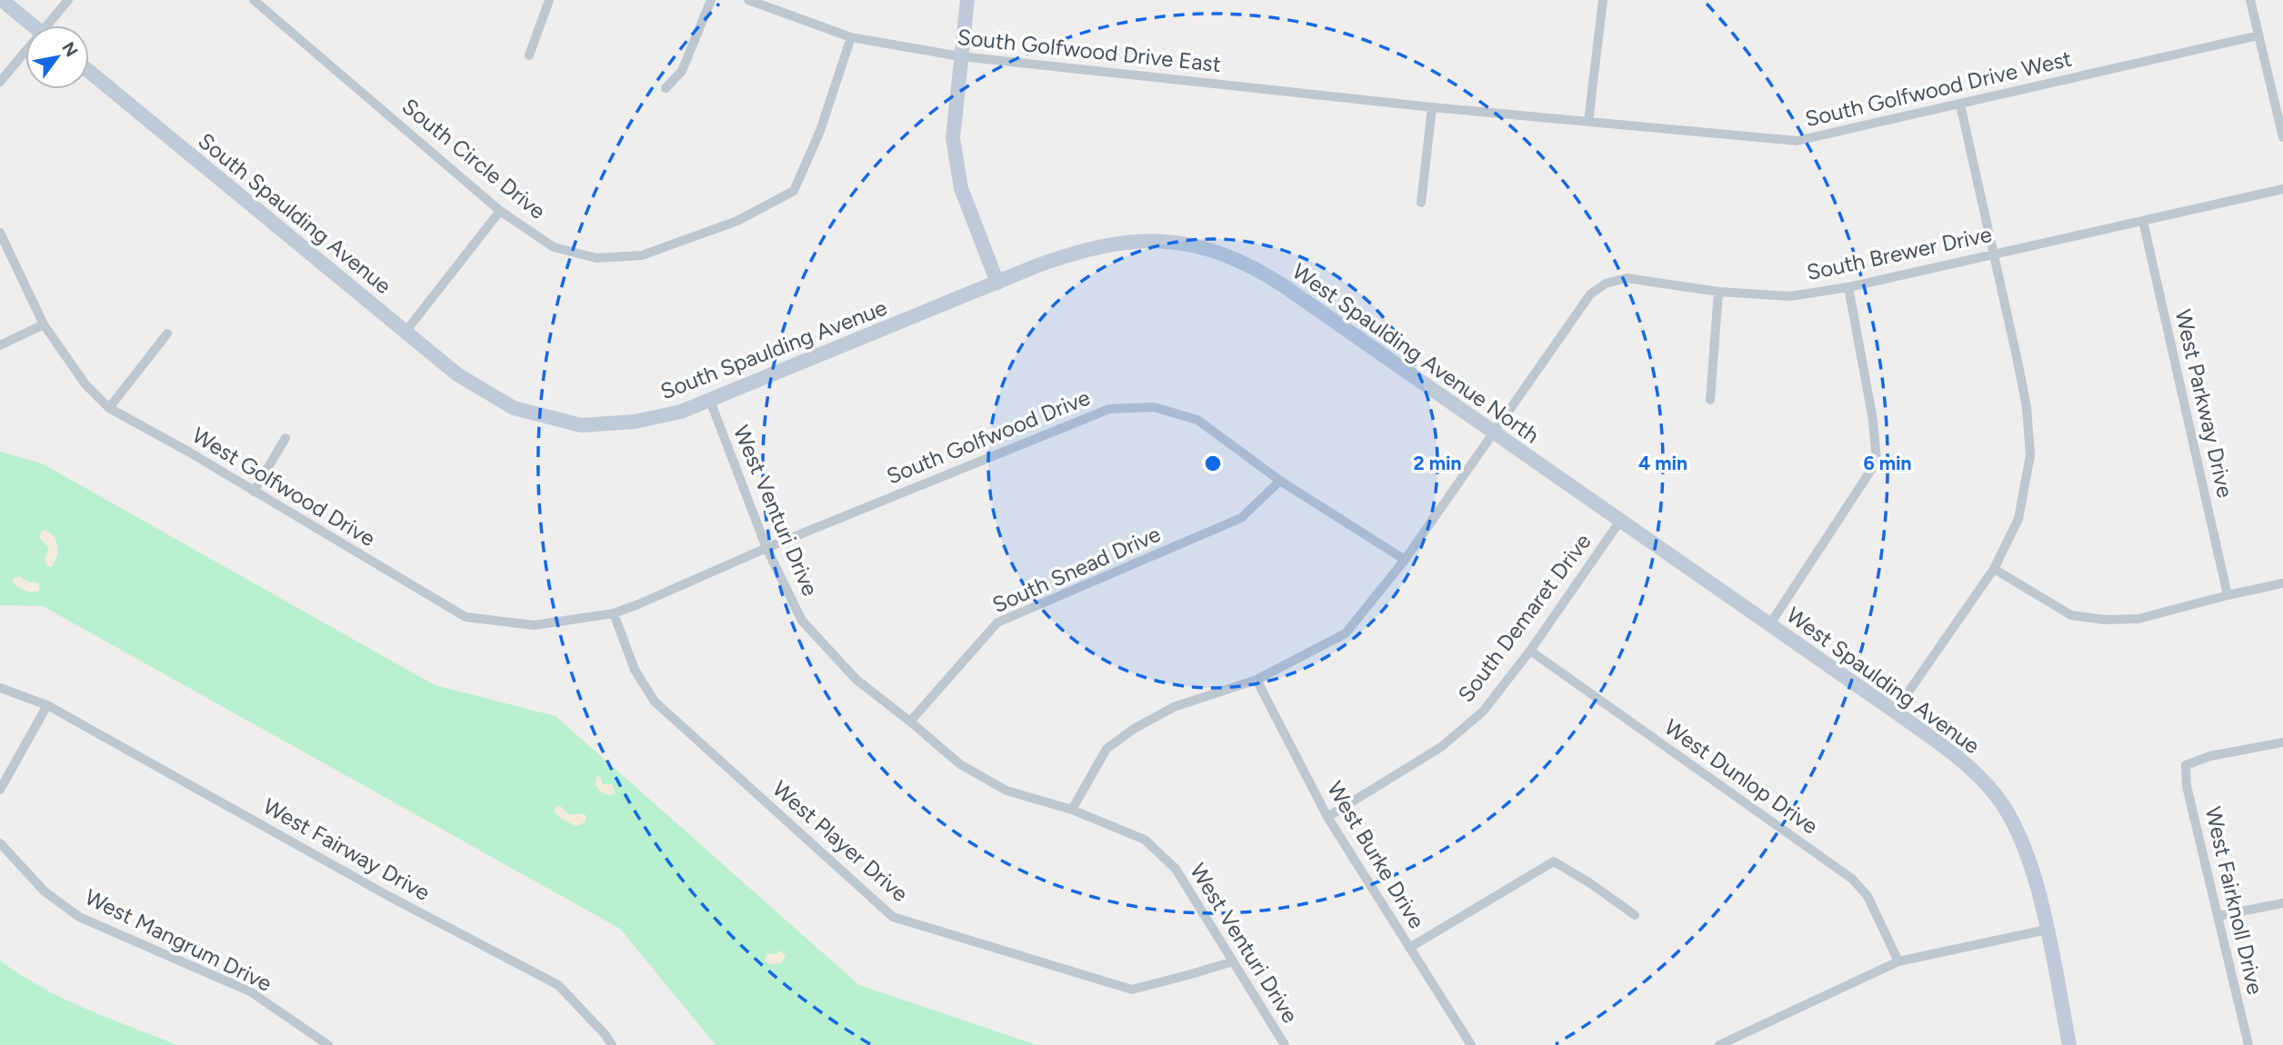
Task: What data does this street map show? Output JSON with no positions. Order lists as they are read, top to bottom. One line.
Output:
{"streets":{"street":["South Golfwood Drive East","South Golfwood Drive West","South Circle Drive","South Spaulding Avenue","South Brewer Drive","West Spaulding Avenue North","West Parkway Drive","South Golfwood Drive","West Golfwood Drive","West Venturi Drive","South Snead Drive","South Demaret Drive","West Spaulding Avenue","West Dunlop Drive","West Player Drive","West Fairway Drive","West Burke Drive","West Fairknoll Drive","West Mangrum Drive"]},"crossings":[["South Golfwood Drive East","South Golfwood Drive West"],["South Golfwood Drive East","South Circle Drive"],["South Spaulding Avenue","West Spaulding Avenue North"],["South Spaulding Avenue","West Venturi Drive"],["South Brewer Drive","West Spaulding Avenue North"],["South Brewer Drive","West Parkway Drive"],["South Brewer Drive","South Golfwood Drive"],["South Brewer Drive","West Venturi Drive"],["South Brewer Drive","West Burke Drive"],["West Spaulding Avenue North","South Demaret Drive"],["West Spaulding Avenue North","West Spaulding Avenue"],["South Golfwood Drive","West Golfwood Drive"],["South Golfwood Drive","West Venturi Drive"],["South Golfwood Drive","South Snead Drive"],["West Golfwood Drive","West Player Drive"],["West Venturi Drive","South Snead Drive"],["West Venturi Drive","West Player Drive"],["South Demaret Drive","West Spaulding Avenue"],["South Demaret Drive","West Dunlop Drive"],["South Demaret Drive","West Burke Drive"]],"north":"top right","rings":["2 min","4 min","6 min"]}
